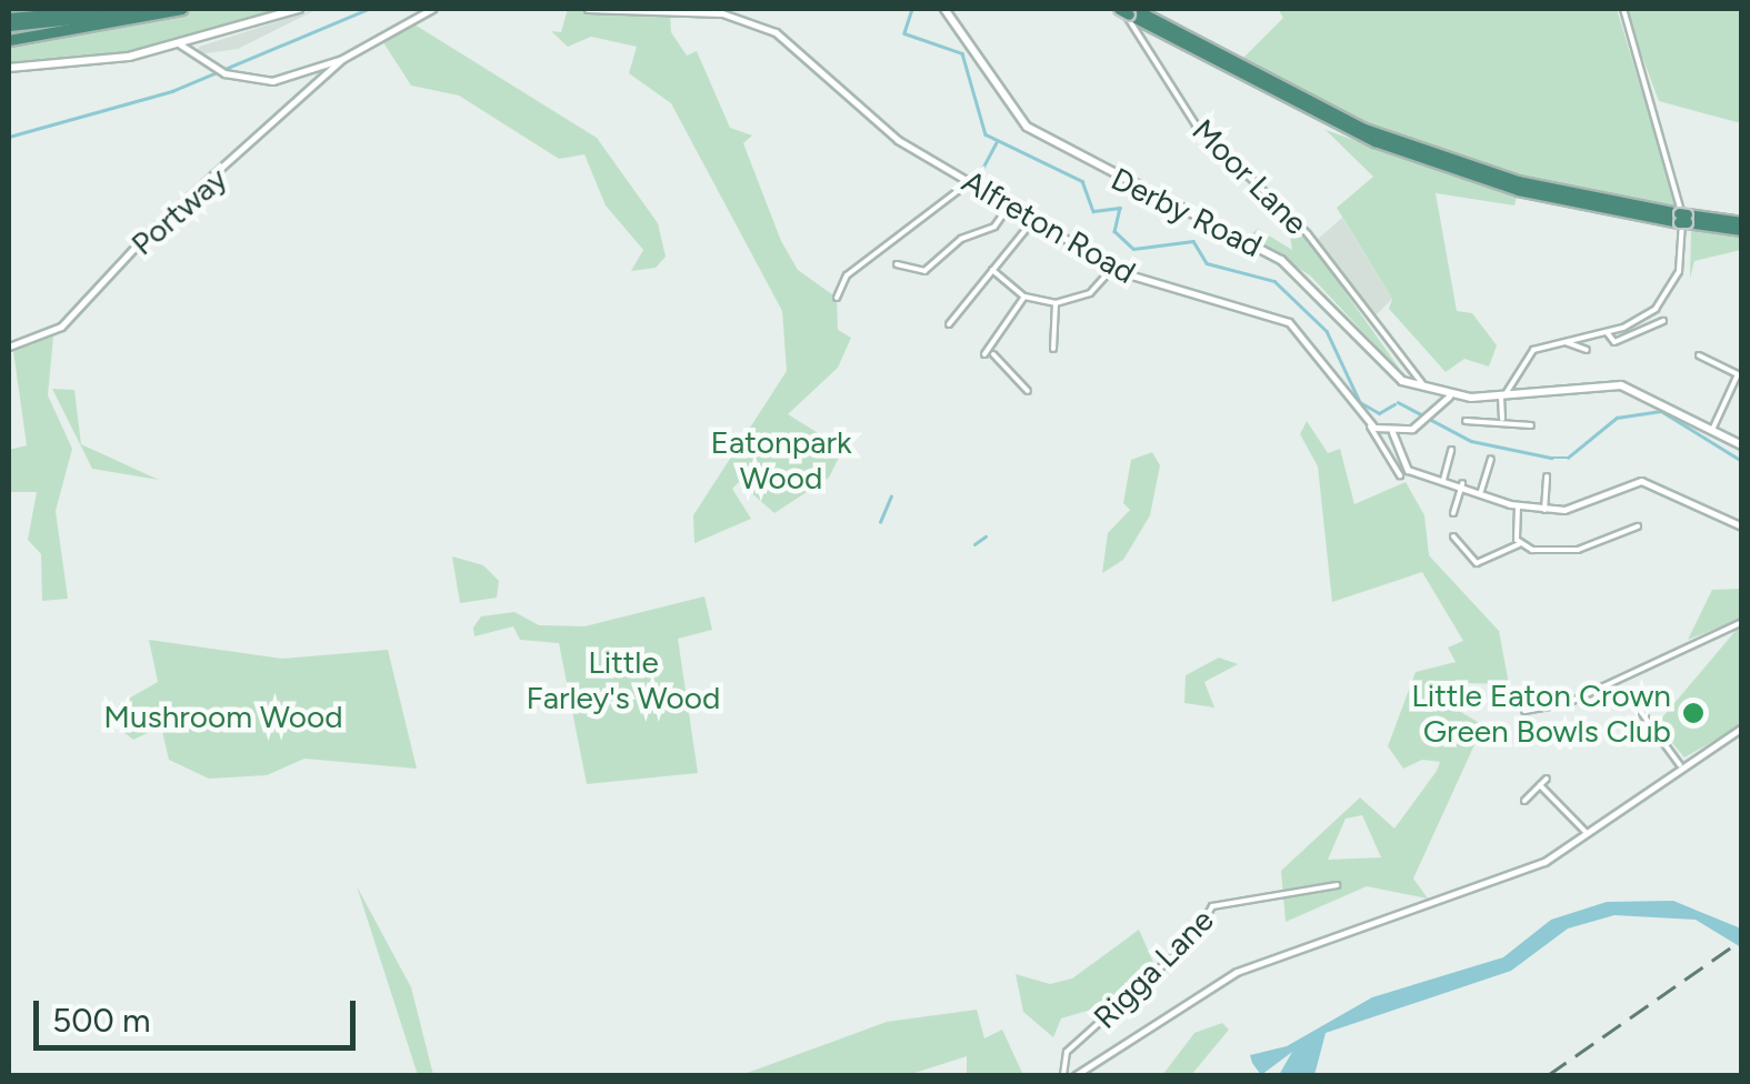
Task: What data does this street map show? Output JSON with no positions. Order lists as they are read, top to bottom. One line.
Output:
{"streets":{"main road":["Derby Road"],"street":["Moor Lane","Portway","Alfreton Road","Rigga Lane"]},"crossings":[["Moor Lane","Derby Road"]],"parks":["Eatonpark Wood","Little Farley's Wood","Mushroom Wood"],"places":["Little Eaton Crown Green Bowls Club"],"scale_bar":"500 m"}
